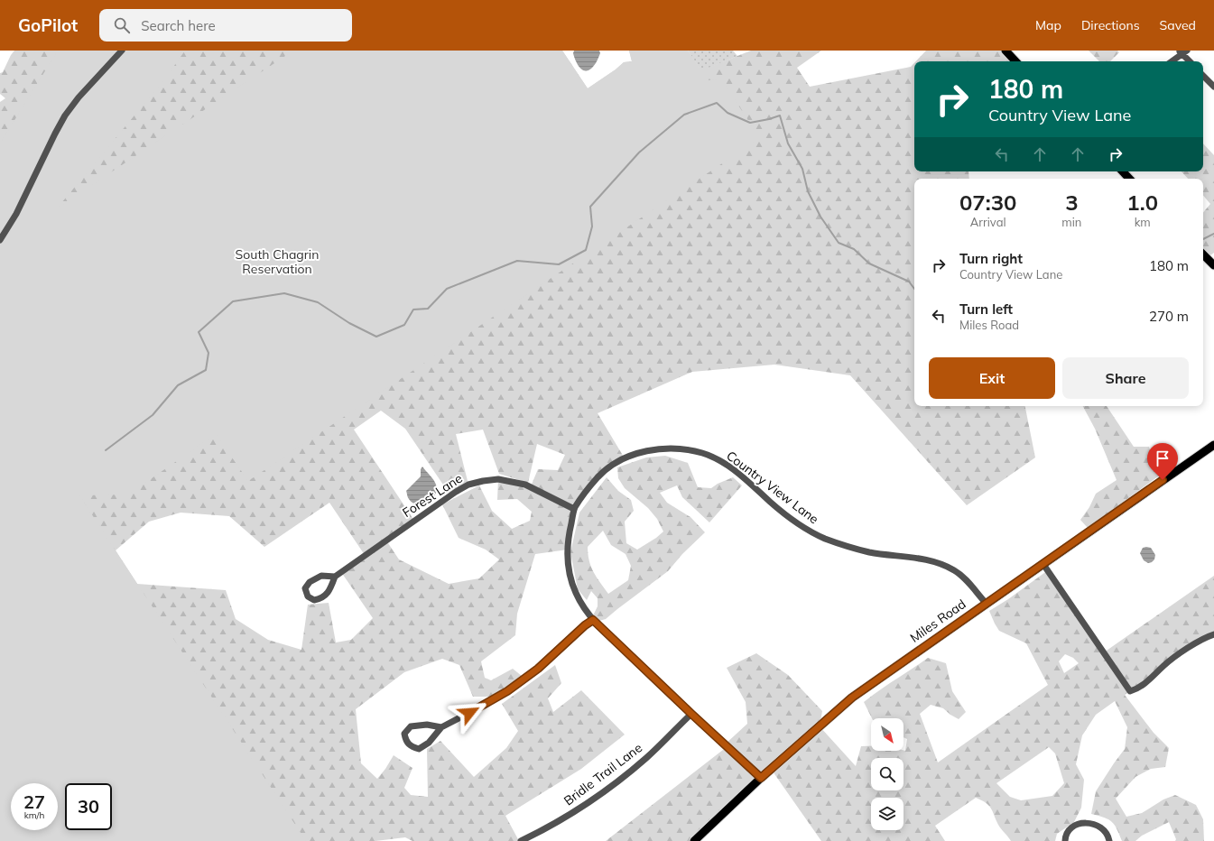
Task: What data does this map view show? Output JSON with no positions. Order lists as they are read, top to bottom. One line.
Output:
{"streets":{"main road":["Miles Road"],"street":["Country View Lane","Forest Lane","Bridle Trail Lane"]},"crossings":[["Country View Lane","Forest Lane"],["Country View Lane","Miles Road"],["Country View Lane","Bridle Trail Lane"]],"parks":["South Chagrin Reservation"],"north":"bottom right","page":{"header":"GoPilot","search":"Search here","nav":["Map","Directions","Saved"],"turn":["180 m","Country View Lane"],"eta":["07:30","Arrival","3","min","1.0","km"],"list":[{"name":"Turn right","note":"Country View Lane","value":"180 m"},{"name":"Turn left","note":"Miles Road","value":"270 m"}],"buttons":["Exit","Share"],"speed":"27 km/h","limit":"30"}}
